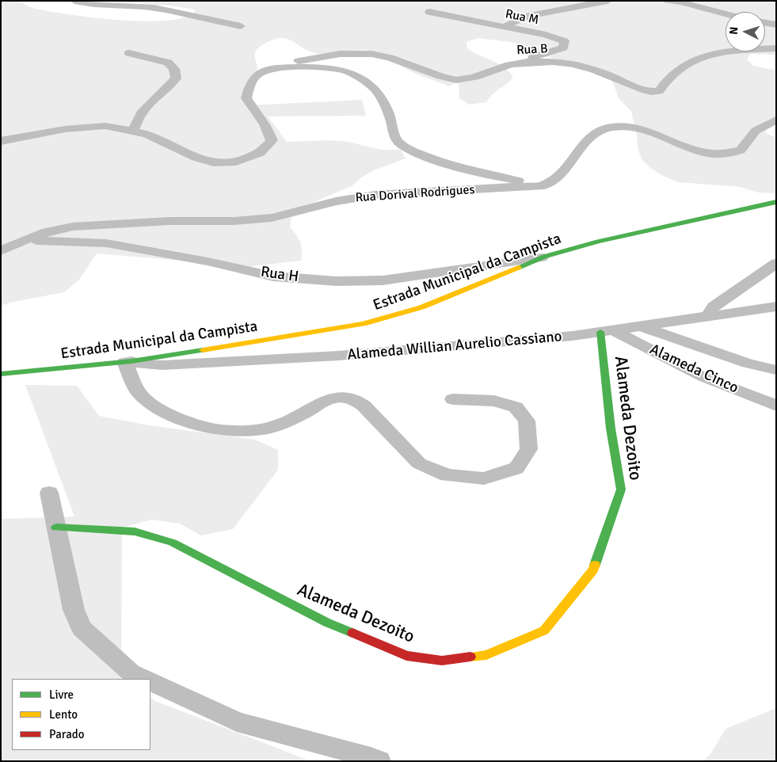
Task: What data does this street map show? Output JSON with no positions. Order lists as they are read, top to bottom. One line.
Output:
{"streets":{"main road":["Estrada Municipal da Campista","Alameda Dezoito"],"street":["Rua M","Rua B","Rua Dorival Rodrigues","Rua H","Alameda Willian Aurelio Cassiano","Alameda Cinco"]},"crossings":[["Rua M","Rua B"],["Rua Dorival Rodrigues","Rua H"],["Estrada Municipal da Campista","Rua H"],["Estrada Municipal da Campista","Alameda Willian Aurelio Cassiano"],["Alameda Willian Aurelio Cassiano","Alameda Cinco"],["Alameda Willian Aurelio Cassiano","Alameda Dezoito"],["Alameda Cinco","Alameda Dezoito"]],"legend":["Livre","Lento","Parado"],"north":"left"}
